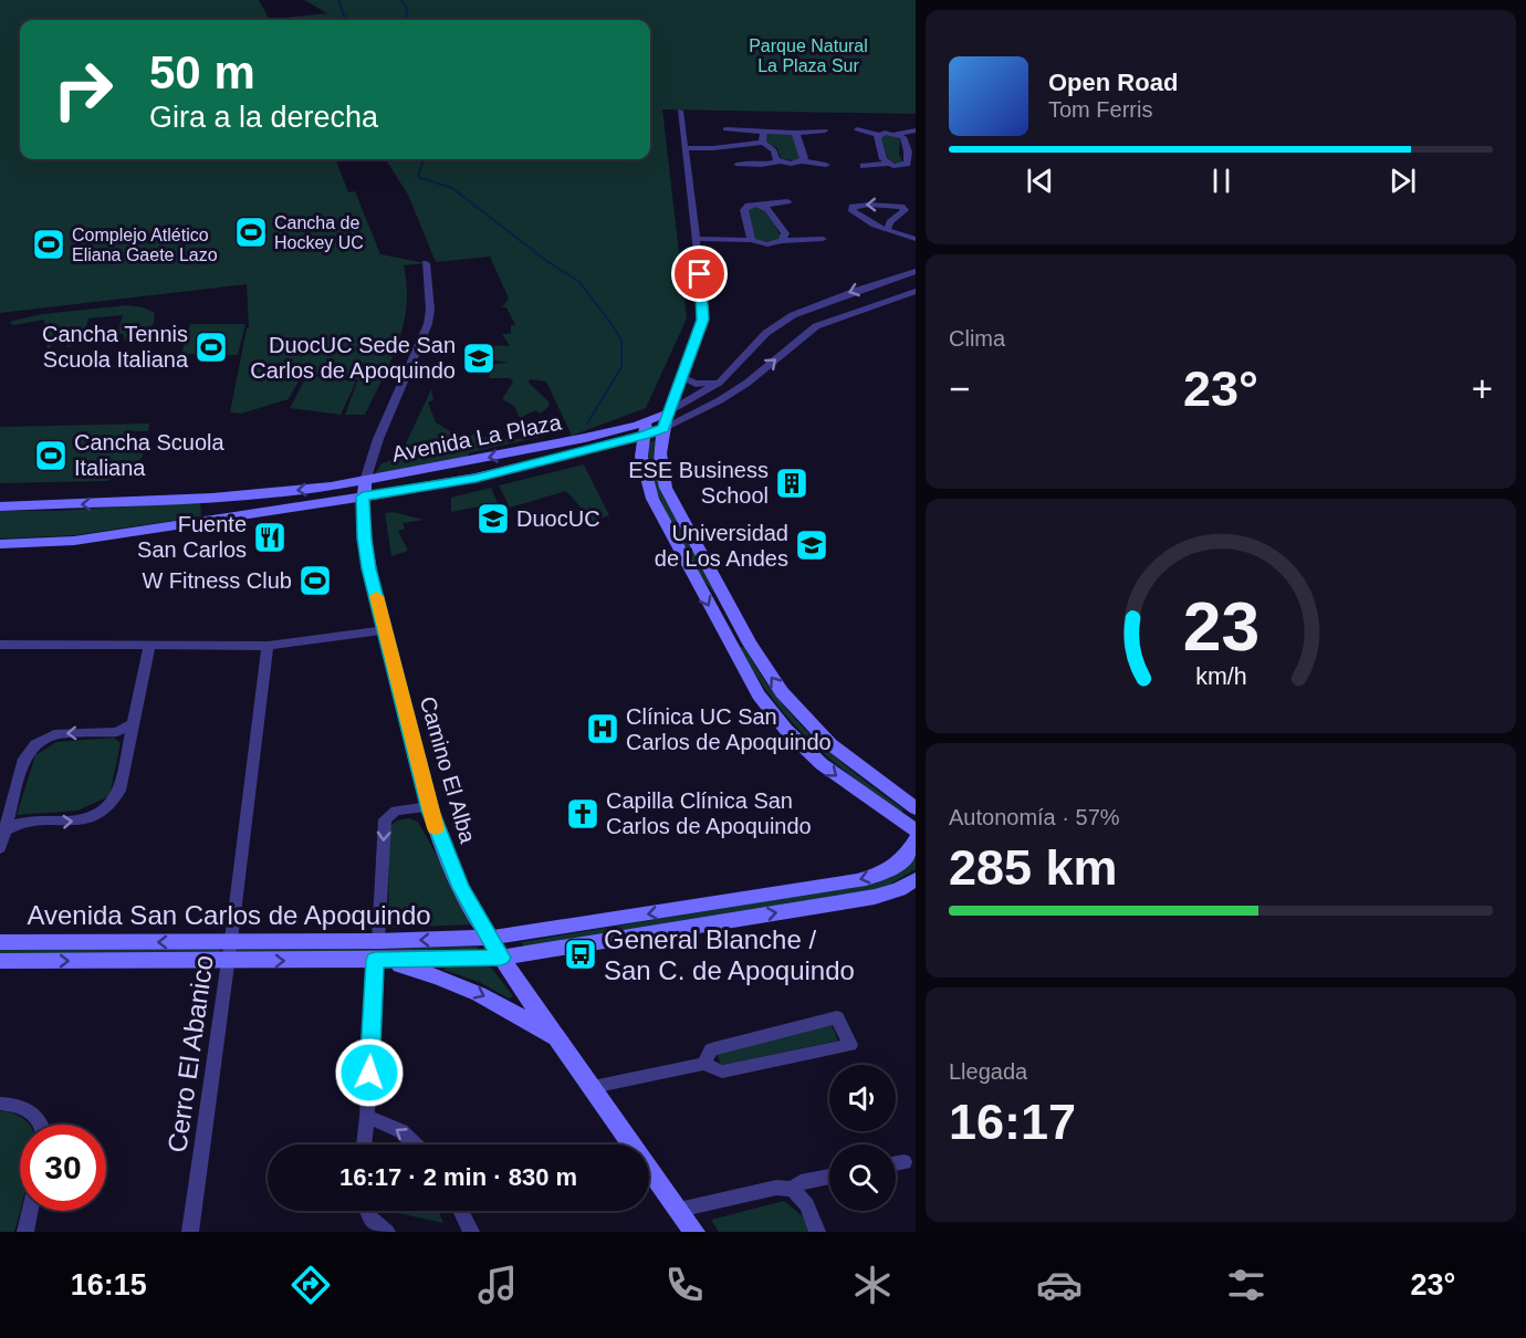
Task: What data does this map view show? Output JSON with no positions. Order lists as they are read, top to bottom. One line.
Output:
{"streets":{"main road":["Avenida La Plaza","Camino El Alba","Avenida San Carlos de Apoquindo"],"street":["Cerro El Abanico"]},"crossings":[["Avenida La Plaza","Camino El Alba"],["Camino El Alba","Avenida San Carlos de Apoquindo"],["Avenida San Carlos de Apoquindo","Cerro El Abanico"]],"parks":["Parque Natural La Plaza Sur"],"places":{"sports":["Cancha de Hockey UC","Complejo Atlético Eliana Gaete Lazo","Cancha Tennis Scuola Italiana","Cancha Scuola Italiana","W Fitness Club"],"school or university":["DuocUC Sede San Carlos de Apoquindo","DuocUC","Universidad de Los Andes"],"building":["ESE Business School"],"restaurant":["Fuente San Carlos"],"hospital":["Clínica UC San Carlos de Apoquindo"],"church":["Capilla Clínica San Carlos de Apoquindo"],"bus stop":["General Blanche / San C. de Apoquindo"]},"page":{"turn":["50 m","Gira a la derecha"],"song":["Open Road","Tom Ferris"],"tile":["Clima",["Autonomía · 57%","285 km"],["Llegada","16:17"]],"heat":["−","23°","+"],"limit":"30","trip":"16:17 · 2 min · 830 m","tabs":["16:15","23°"],"gauge":["23","km/h"]}}
